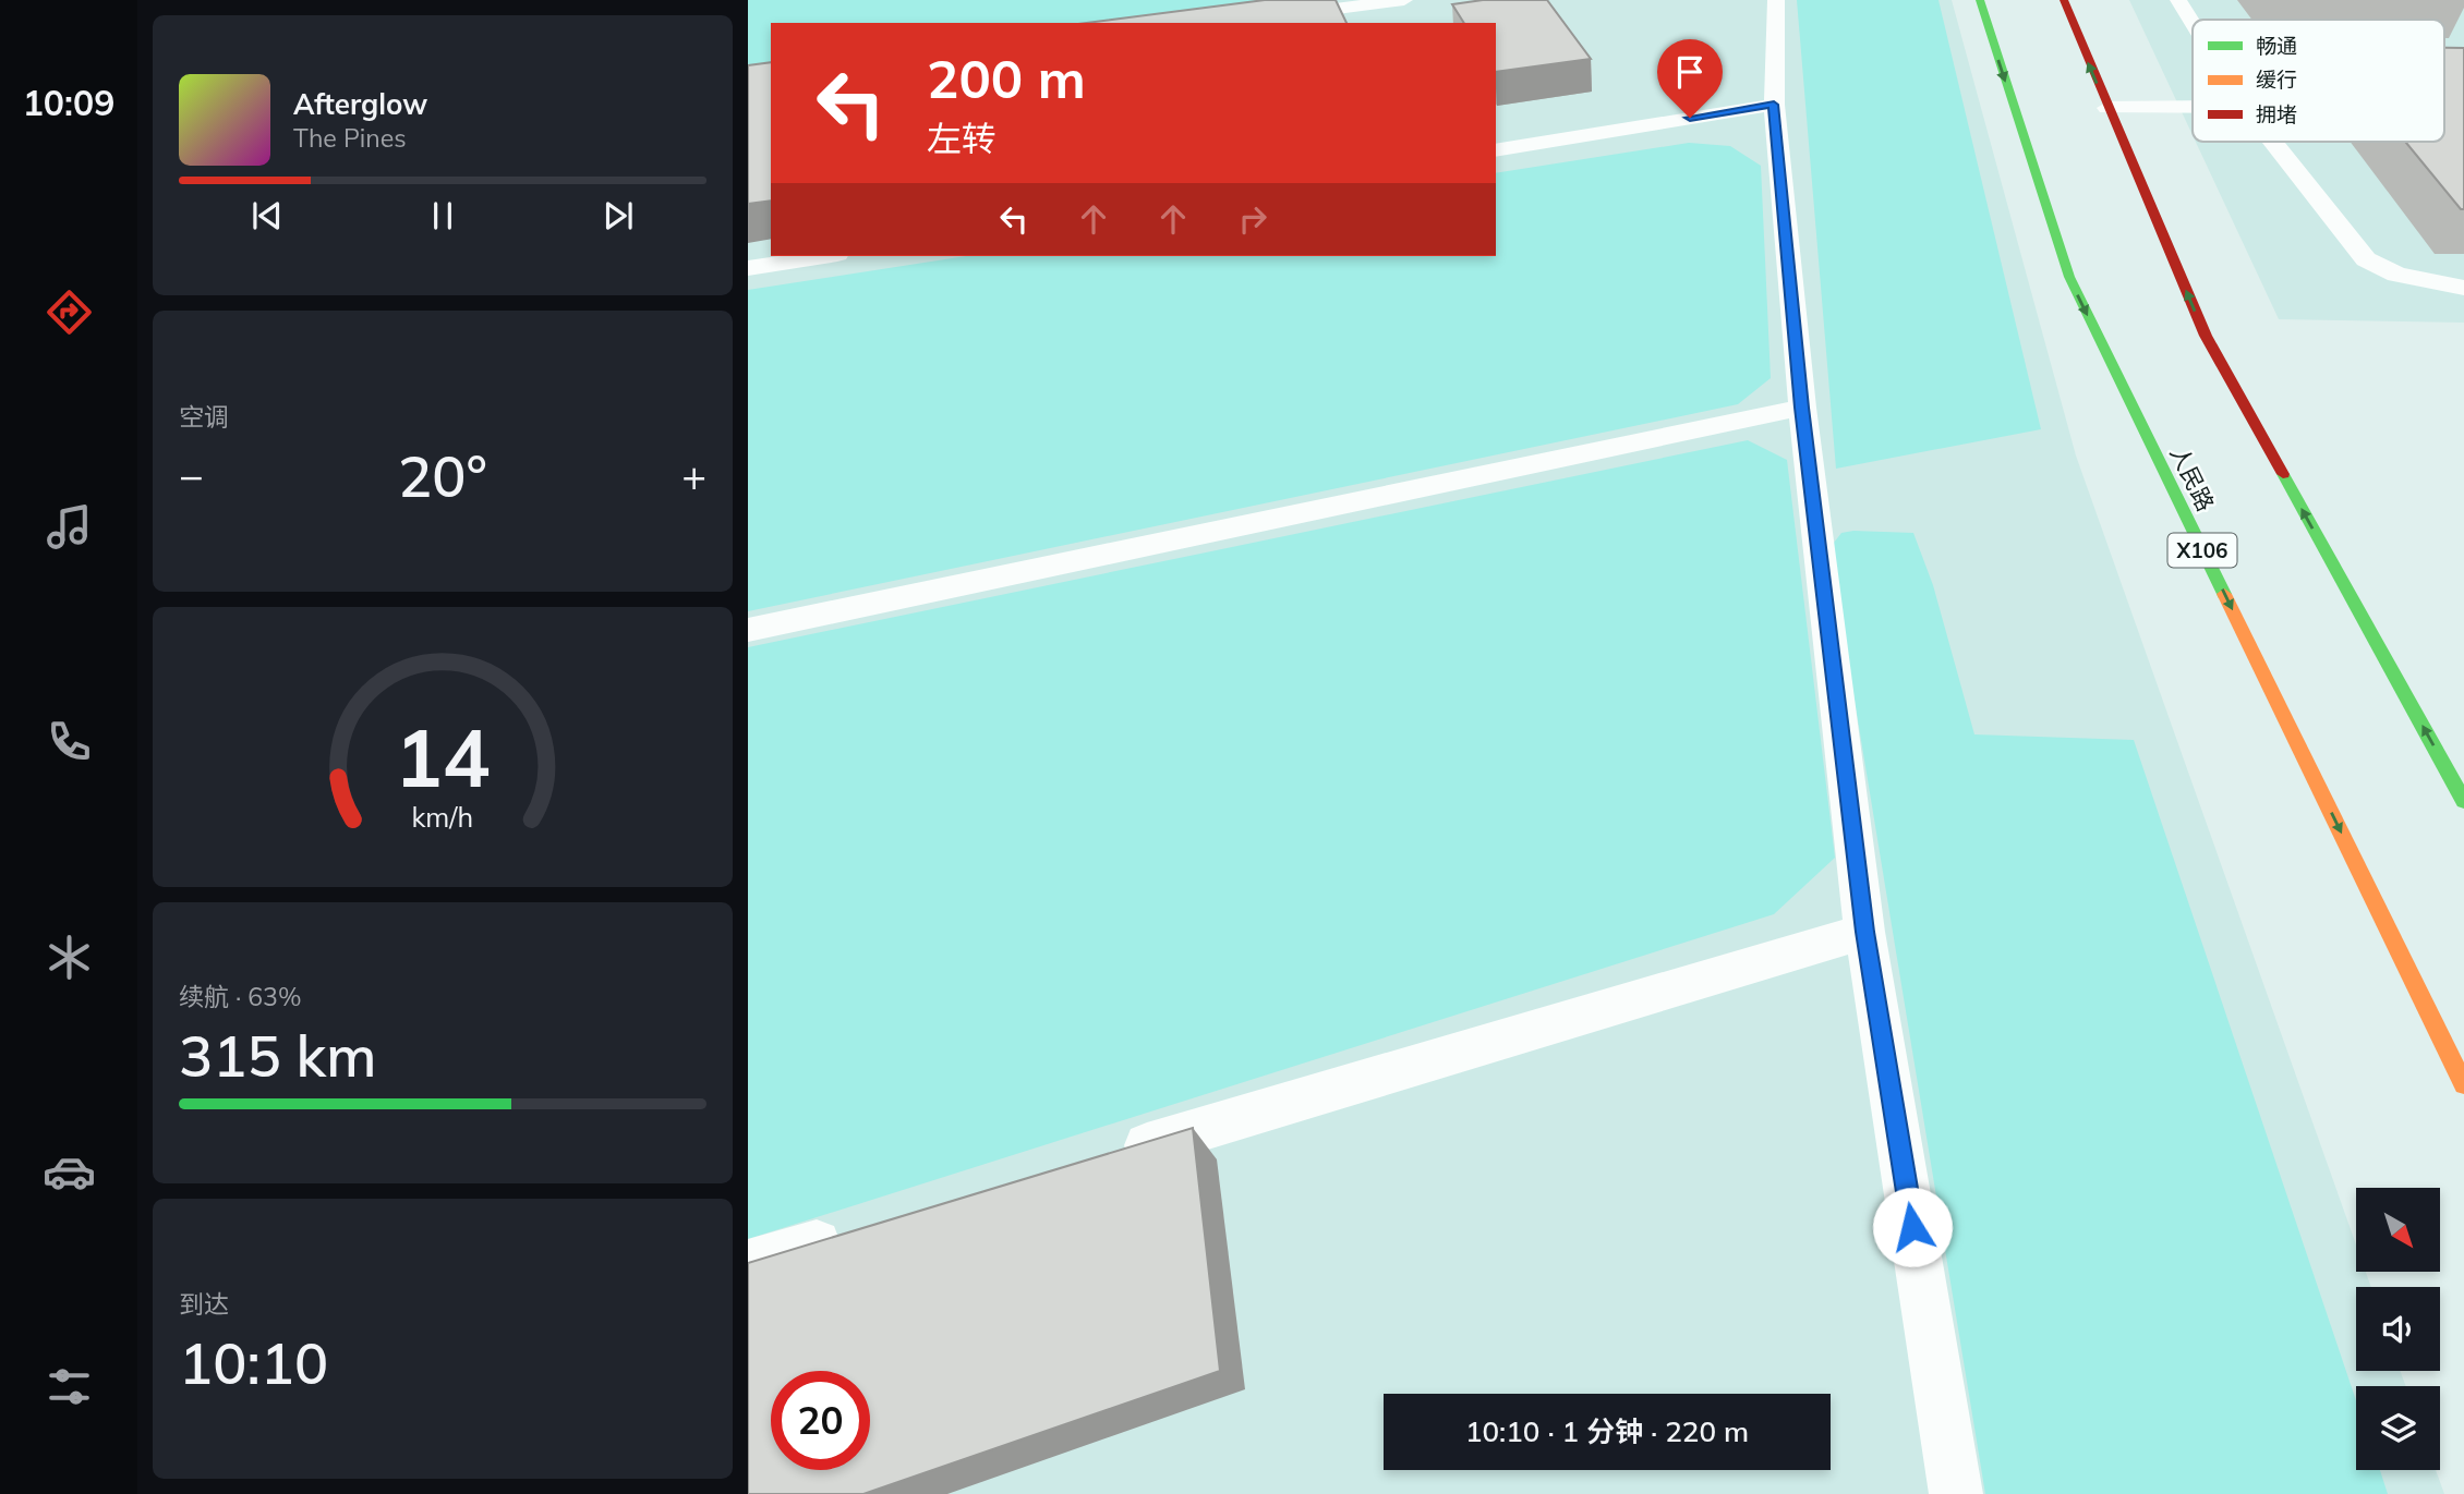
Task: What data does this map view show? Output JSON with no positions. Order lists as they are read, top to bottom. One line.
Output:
{"streets":{"main road":["人民路","X106"]},"legend":["畅通","缓行","拥堵"],"north":"bottom right","page":{"tabs":"10:09","turn":["200 m","左转"],"song":["Afterglow","The Pines"],"tile":["空调",["续航 · 63%","315 km"],["到达","10:10"]],"heat":["−","20°","+"],"limit":"20","trip":"10:10 · 1 分钟 · 220 m","gauge":["14","km/h"]}}
